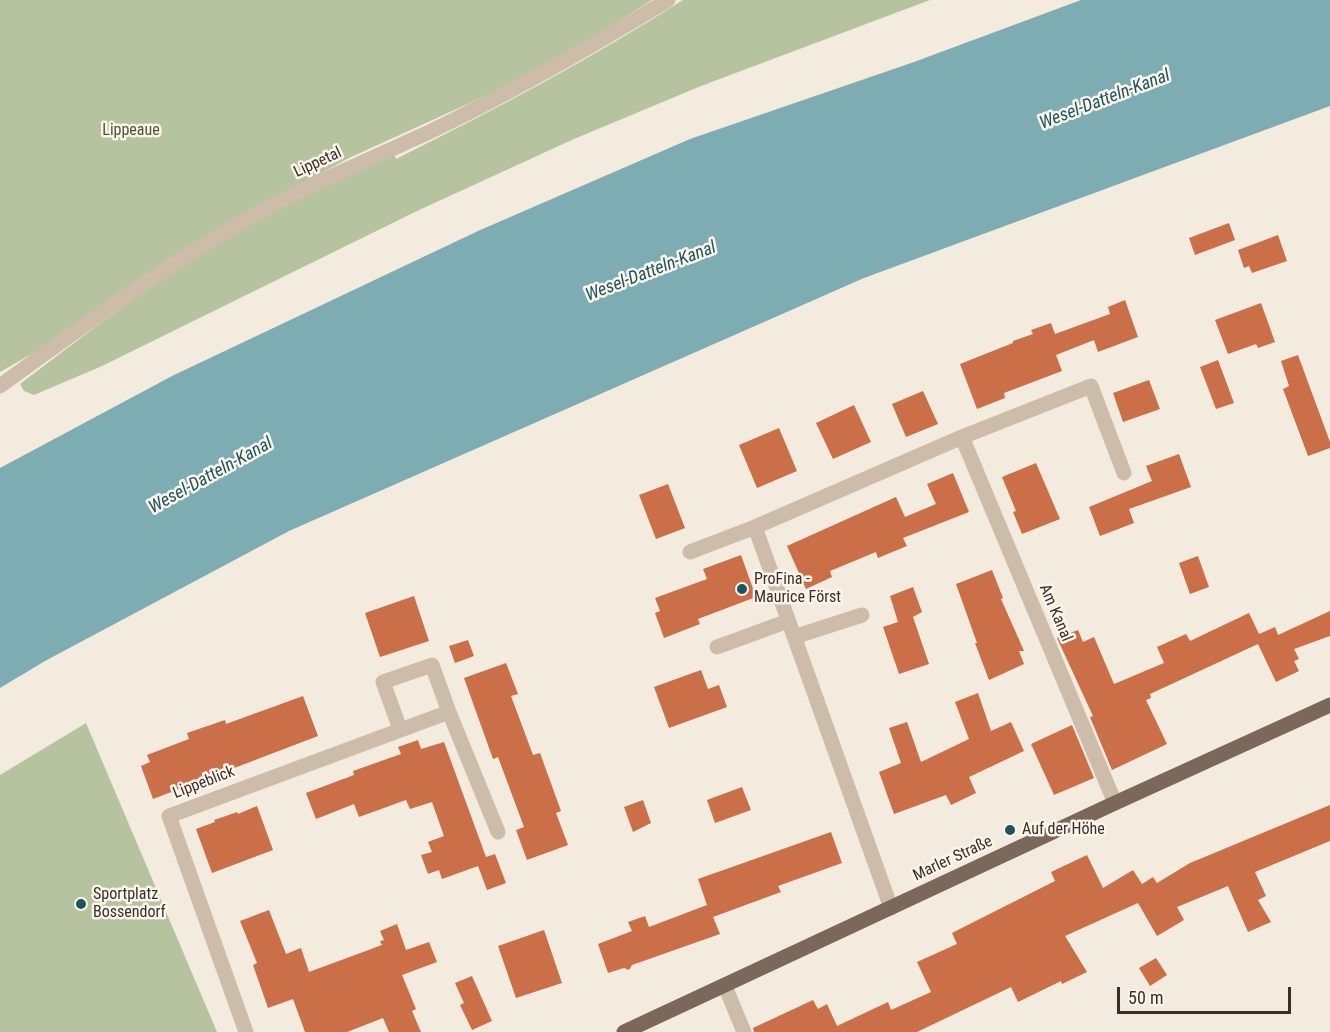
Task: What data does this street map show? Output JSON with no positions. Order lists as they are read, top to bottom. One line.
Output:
{"streets":{"main road":["Marler Straße"],"street":["Lippetal","Am Kanal","Lippeblick"]},"crossings":[["Am Kanal","Marler Straße"]],"water":["Wesel-Datteln-Kanal"],"parks":["Lippeaue"],"places":["ProFina - Maurice Först","Auf der Höhe","Sportplatz Bossendorf"],"scale_bar":"50 m"}
